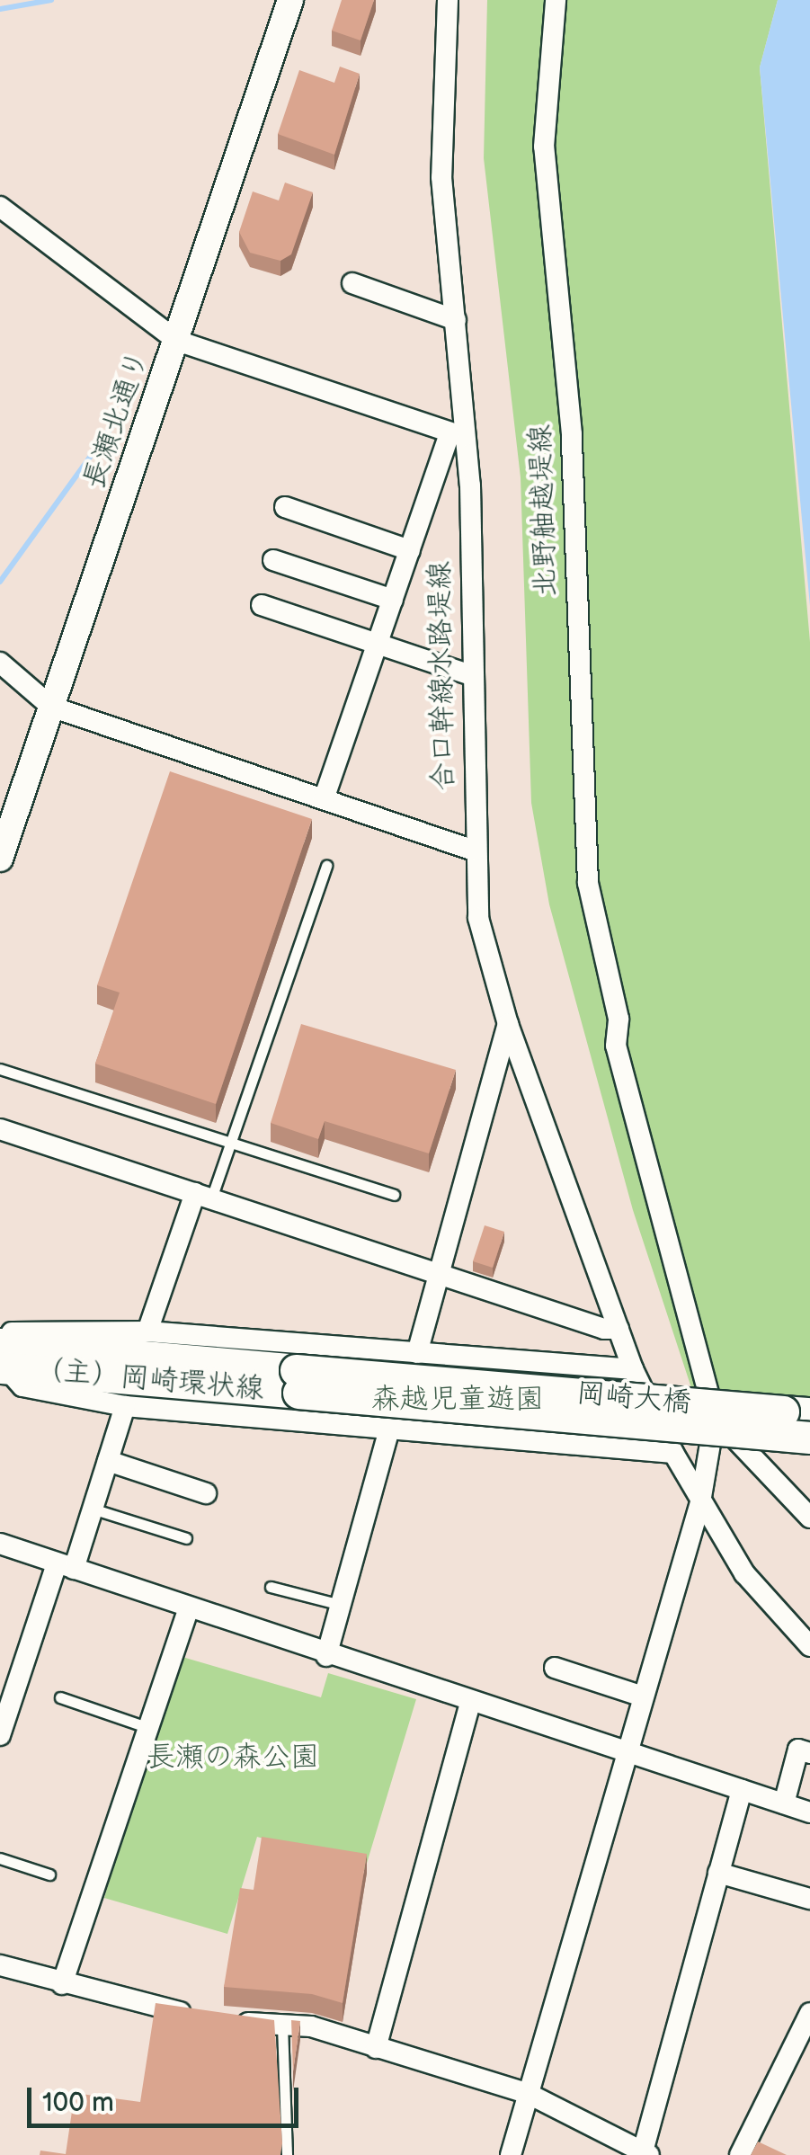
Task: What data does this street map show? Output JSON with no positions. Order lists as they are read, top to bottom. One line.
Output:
{"streets":{"main road":["（主）岡崎環状線","岡崎大橋"],"street":["長瀬北通り","北野舳越堤線","合口幹線水路堤線"]},"crossings":[["（主）岡崎環状線","岡崎大橋"]],"parks":["森越児童遊園","長瀬の森公園"],"scale_bar":"100 m"}
